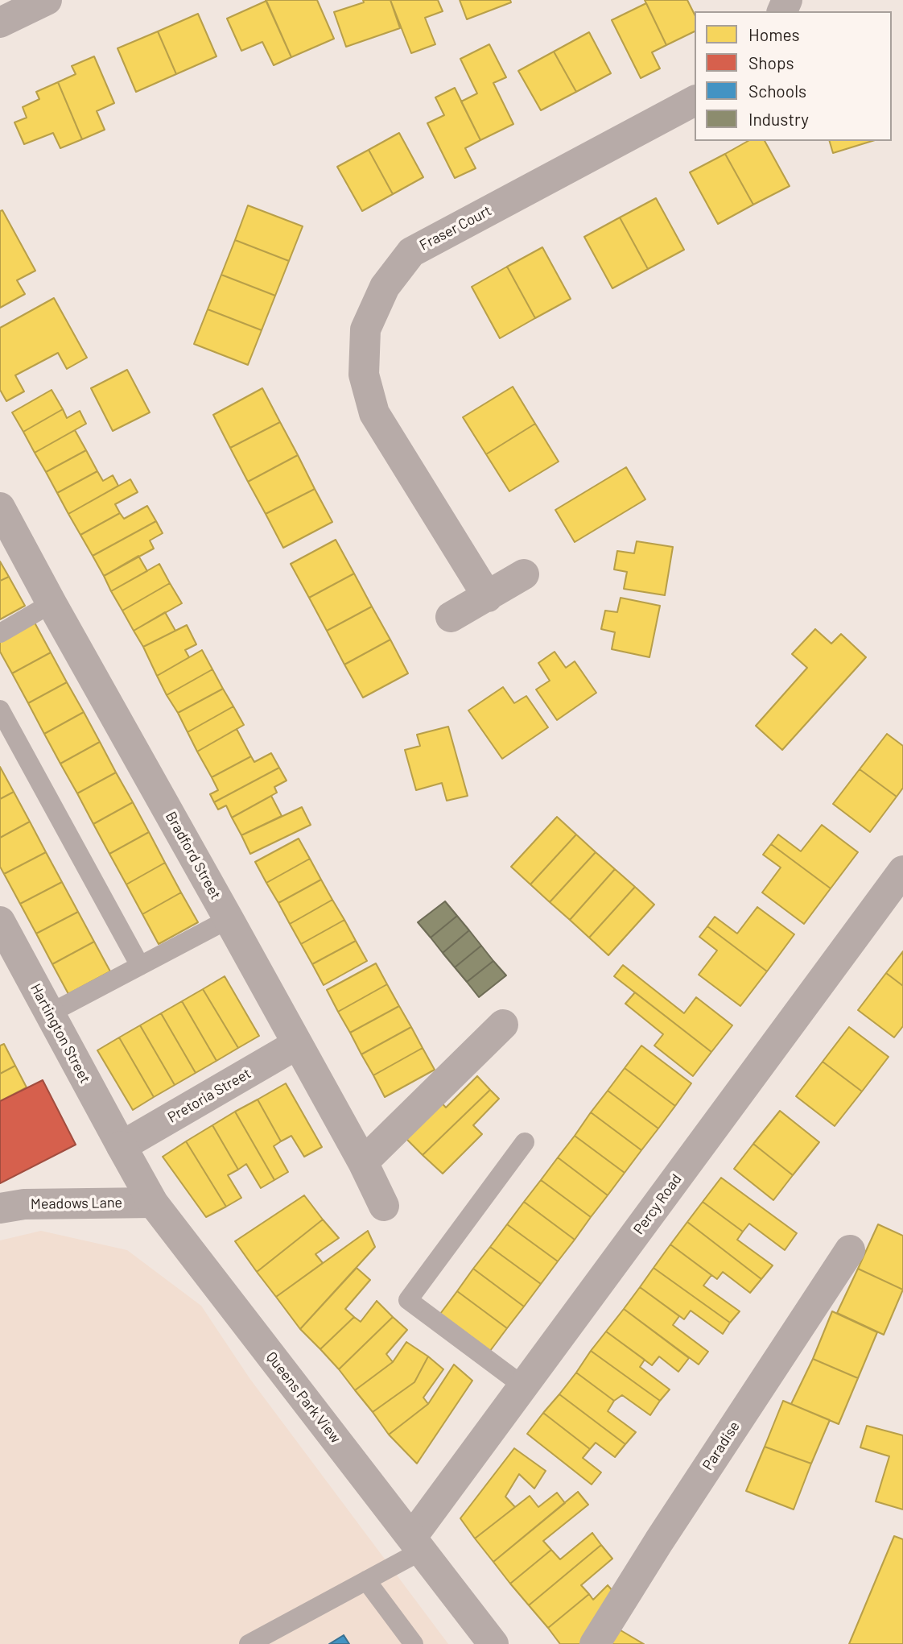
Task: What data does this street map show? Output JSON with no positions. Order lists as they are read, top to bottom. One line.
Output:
{"streets":{"street":["Fraser Court","Bradford Street","Hartington Street","Pretoria Street","Meadows Lane","Percy Road","Queens Park View","Paradise"]},"crossings":[["Bradford Street","Pretoria Street"],["Hartington Street","Pretoria Street"],["Hartington Street","Queens Park View"],["Pretoria Street","Queens Park View"],["Meadows Lane","Queens Park View"],["Percy Road","Queens Park View"]],"legend":["Homes","Shops","Schools","Industry"]}
